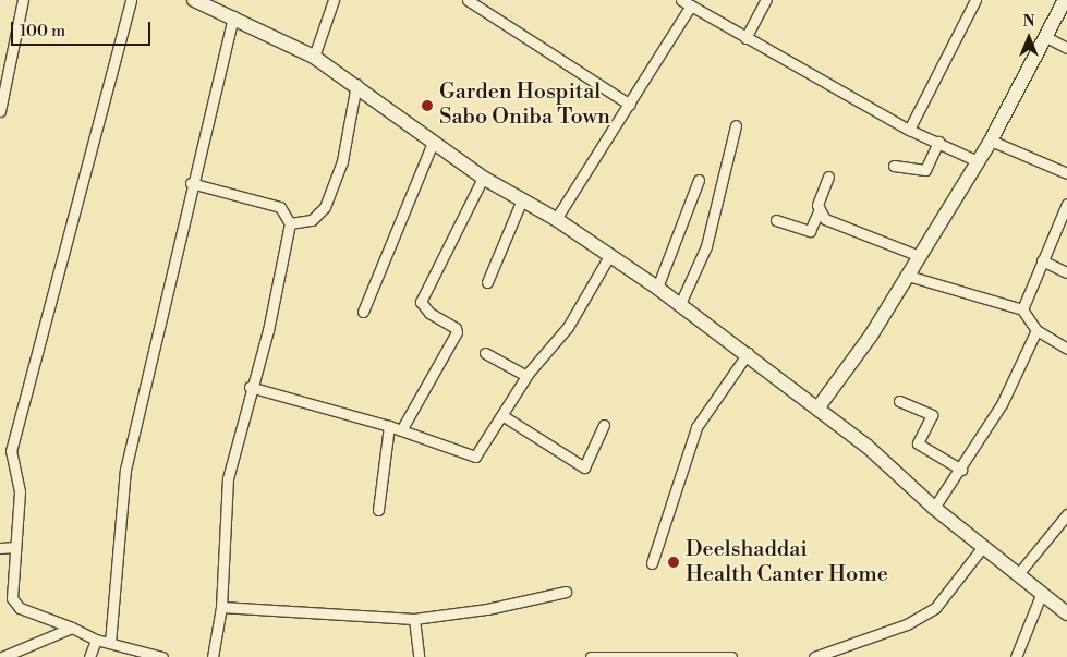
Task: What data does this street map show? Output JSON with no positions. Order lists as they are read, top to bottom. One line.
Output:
{"places":["Garden Hospital Sabo Oniba Town","Deelshaddai Health Canter Home"],"scale_bar":"100 m","north":"top"}
